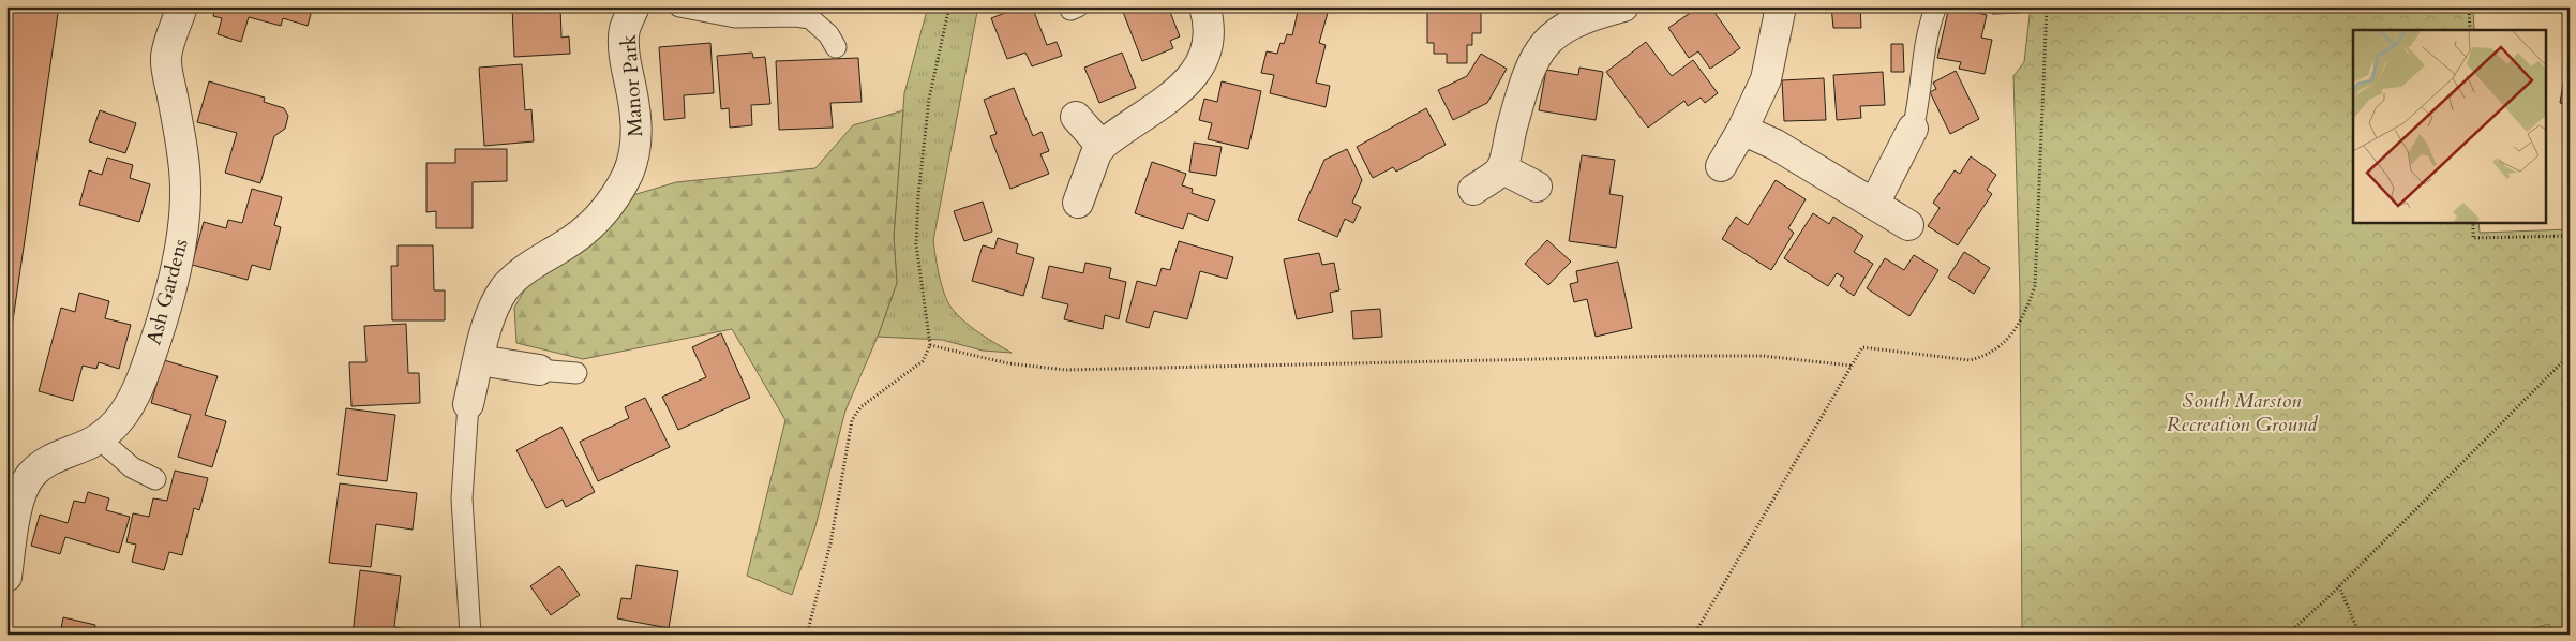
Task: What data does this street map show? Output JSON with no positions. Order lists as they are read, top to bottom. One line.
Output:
{"streets":{"street":["Manor Park","Ash Gardens"]},"parks":["South Marston Recreation Ground"]}
